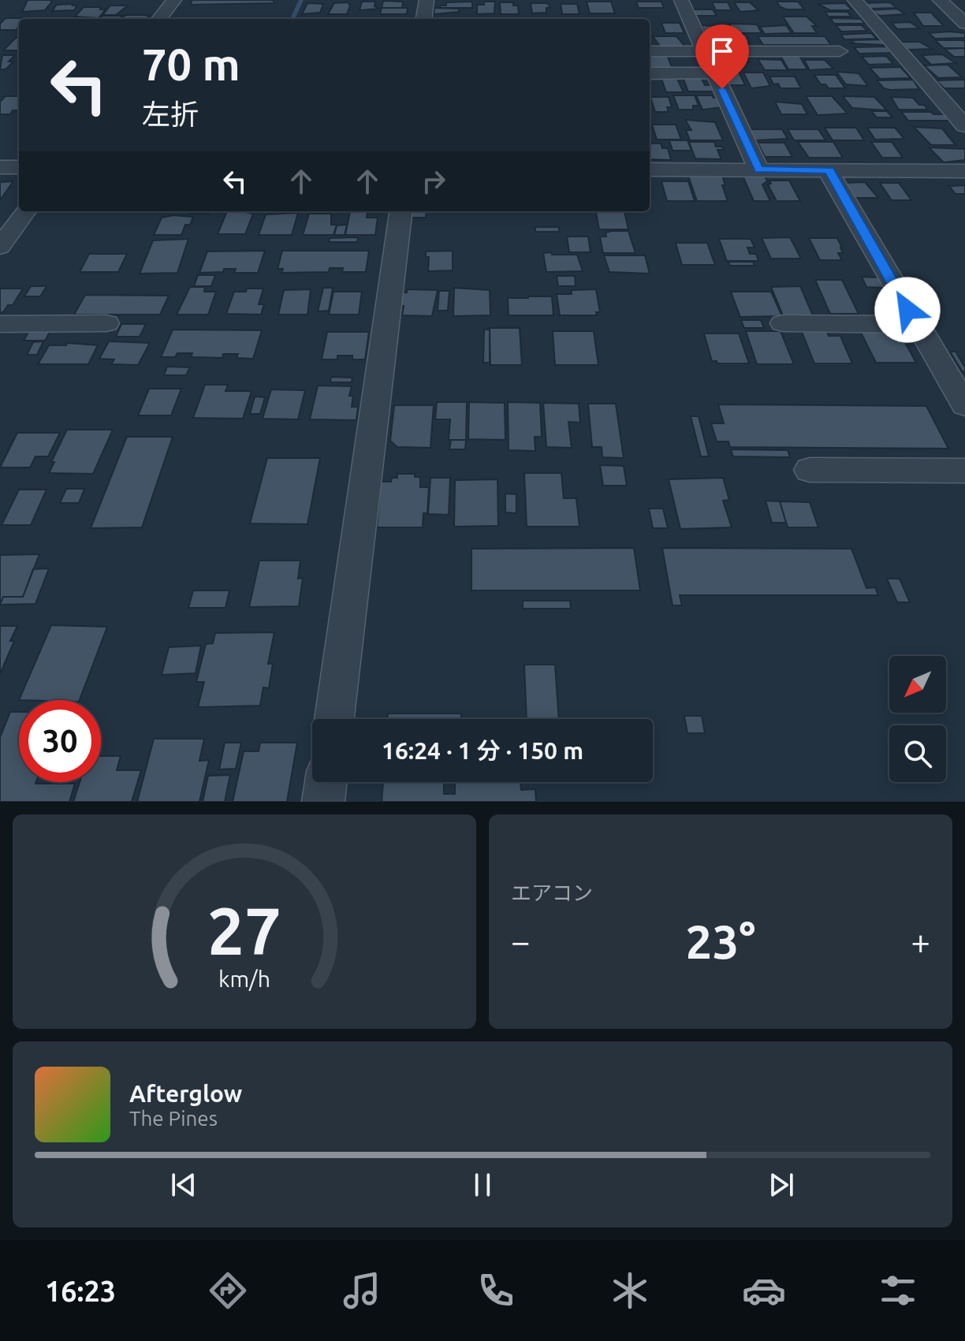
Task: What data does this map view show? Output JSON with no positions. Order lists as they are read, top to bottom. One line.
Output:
{"north":"bottom left","page":{"turn":["70 m","左折"],"limit":"30","trip":"16:24 · 1 分 · 150 m","tile":"エアコン","heat":["−","23°","+"],"song":["Afterglow","The Pines"],"tabs":"16:23","gauge":["27","km/h"]}}
